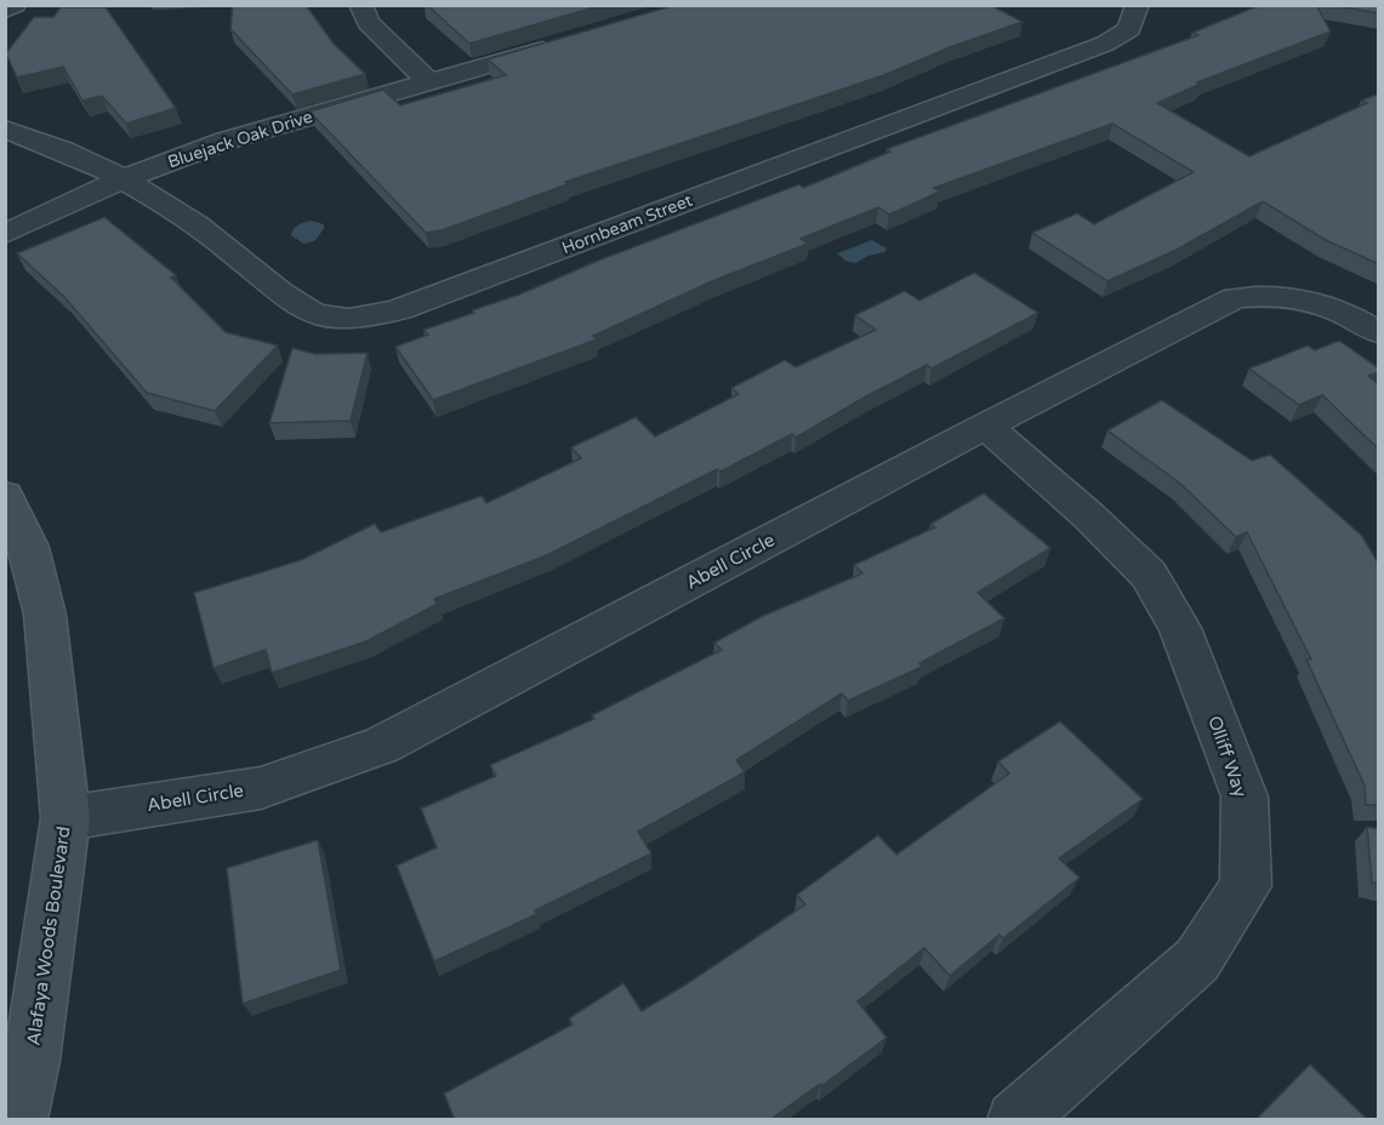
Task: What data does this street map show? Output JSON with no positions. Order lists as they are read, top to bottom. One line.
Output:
{"streets":{"street":["Bluejack Oak Drive","Hornbeam Street","Abell Circle","Olliff Way","Alafaya Woods Boulevard"]},"crossings":[["Bluejack Oak Drive","Hornbeam Street"],["Abell Circle","Olliff Way"],["Abell Circle","Alafaya Woods Boulevard"]]}
